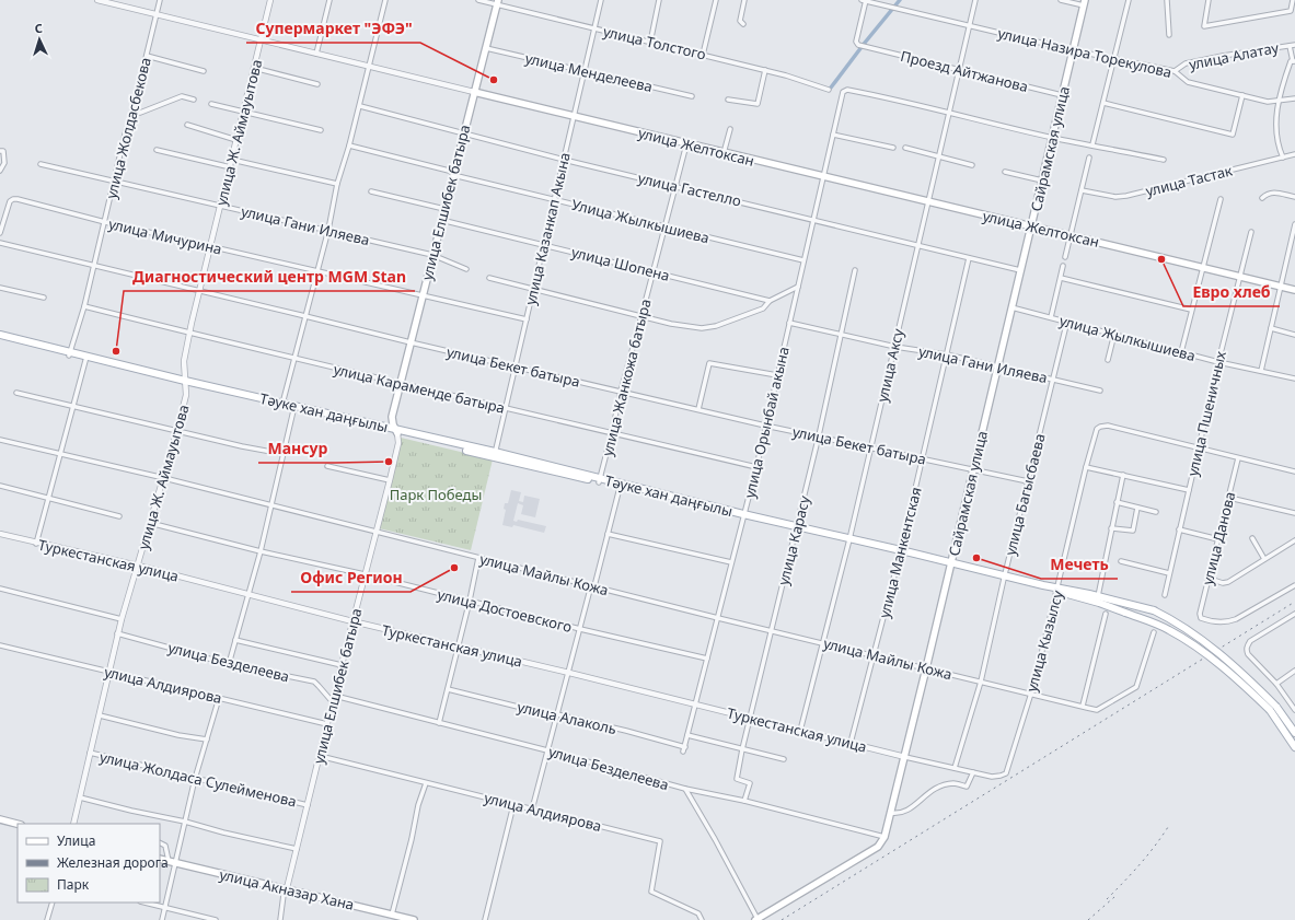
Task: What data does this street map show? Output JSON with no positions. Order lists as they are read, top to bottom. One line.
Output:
{"streets":{"main road":["улица Желтоксан","Сайрамская улица","улица Елшибек батыра","Тәуке хан даңғылы","улица Акназар Хана"],"street":["улица Толстого","улица Назира Торекулова","улица Алатау","Проезд Айтжанова","улица Менделеева","улица Жолдасбекова","улица Ж. Аймауытова","улица Тастак","улица Гастелло","Улица Жылкышиева","улица Гани Иляева","улица Казанкап Акына","улица Мичурина","улица Шопена","улица Жылкышиева","улица Аксу","улица Бекет батыра","улица Жанкожа батыра","улица Караменде батыра","улица Пшеничных","улица Орынбай акына","улица Багысбаева","улица Данова","улица Карасу","улица Манкентская","Туркестанская улица","улица Майлы Кожа","улица Достоевского","улица Кызылсу","улица Безделеева","улица Алдиярова","улица Алаколь","улица Жолдаса Сулейменова"]},"crossings":[["улица Толстого","улица Елшибек батыра"],["улица Толстого","улица Казанкап Акына"],["улица Назира Торекулова","улица Алатау"],["улица Назира Торекулова","Проезд Айтжанова"],["улица Назира Торекулова","Сайрамская улица"],["улица Назира Торекулова","улица Аксу"],["Проезд Айтжанова","Сайрамская улица"],["Проезд Айтжанова","улица Аксу"],["улица Менделеева","улица Елшибек батыра"],["улица Менделеева","улица Казанкап Акына"],["улица Жолдасбекова","улица Желтоксан"],["улица Жолдасбекова","улица Гани Иляева"],["улица Жолдасбекова","улица Мичурина"],["улица Жолдасбекова","улица Бекет батыра"],["улица Жолдасбекова","улица Караменде батыра"],["улица Жолдасбекова","Тәуке хан даңғылы"],["улица Ж. Аймауытова","улица Желтоксан"],["улица Ж. Аймауытова","улица Гани Иляева"],["улица Ж. Аймауытова","улица Мичурина"],["улица Ж. Аймауытова","улица Бекет батыра"],["улица Ж. Аймауытова","улица Караменде батыра"],["улица Ж. Аймауытова","Тәуке хан даңғылы"],["улица Ж. Аймауытова","Туркестанская улица"],["улица Ж. Аймауытова","улица Майлы Кожа"],["улица Ж. Аймауытова","улица Достоевского"],["улица Ж. Аймауытова","улица Безделеева"],["улица Ж. Аймауытова","улица Алдиярова"],["улица Ж. Аймауытова","улица Жолдаса Сулейменова"],["улица Желтоксан","Сайрамская улица"],["улица Желтоксан","улица Елшибек батыра"],["улица Желтоксан","улица Казанкап Акына"],["улица Желтоксан","улица Аксу"],["улица Желтоксан","улица Жанкожа батыра"],["улица Желтоксан","улица Пшеничных"],["улица Желтоксан","улица Орынбай акына"],["Сайрамская улица","улица Гастелло"],["Сайрамская улица","улица Гани Иляева"],["Сайрамская улица","улица Жылкышиева"],["Сайрамская улица","улица Бекет батыра"],["Сайрамская улица","Тәуке хан даңғылы"],["Сайрамская улица","Туркестанская улица"],["Сайрамская улица","улица Майлы Кожа"],["Сайрамская улица","улица Безделеева"],["улица Гастелло","улица Елшибек батыра"],["улица Гастелло","улица Казанкап Акына"],["улица Гастелло","улица Аксу"],["улица Гастелло","улица Жанкожа батыра"],["улица Гастелло","улица Орынбай акына"],["улица Гастелло","улица Манкентская"],["улица Елшибек батыра","Улица Жылкышиева"],["улица Елшибек батыра","улица Гани Иляева"],["улица Елшибек батыра","улица Мичурина"],["улица Елшибек батыра","улица Шопена"],["улица Елшибек батыра","улица Бекет батыра"],["улица Елшибек батыра","улица Караменде батыра"],["улица Елшибек батыра","Тәуке хан даңғылы"],["улица Елшибек батыра","Туркестанская улица"],["улица Елшибек батыра","улица Майлы Кожа"],["улица Елшибек батыра","улица Достоевского"],["улица Елшибек батыра","улица Безделеева"],["улица Елшибек батыра","улица Алдиярова"],["улица Елшибек батыра","улица Жолдаса Сулейменова"],["улица Елшибек батыра","улица Акназар Хана"],["Улица Жылкышиева","улица Казанкап Акына"],["Улица Жылкышиева","улица Жанкожа батыра"],["Улица Жылкышиева","улица Орынбай акына"],["улица Гани Иляева","улица Аксу"],["улица Гани Иляева","улица Орынбай акына"],["улица Гани Иляева","улица Багысбаева"],["улица Гани Иляева","улица Карасу"],["улица Гани Иляева","улица Манкентская"],["улица Казанкап Акына","улица Мичурина"],["улица Казанкап Акына","улица Шопена"],["улица Казанкап Акына","улица Бекет батыра"],["улица Казанкап Акына","улица Караменде батыра"],["улица Казанкап Акына","Тәуке хан даңғылы"],["улица Шопена","улица Жанкожа батыра"],["улица Жылкышиева","улица Пшеничных"],["улица Жылкышиева","улица Багысбаева"],["улица Аксу","улица Бекет батыра"],["улица Аксу","Тәуке хан даңғылы"],["улица Аксу","улица Орынбай акына"],["улица Аксу","Туркестанская улица"],["улица Аксу","улица Майлы Кожа"],["улица Бекет батыра","улица Жанкожа батыра"],["улица Бекет батыра","улица Орынбай акына"],["улица Бекет батыра","улица Багысбаева"],["улица Бекет батыра","улица Карасу"],["улица Бекет батыра","улица Манкентская"],["улица Жанкожа батыра","улица Караменде батыра"],["улица Жанкожа батыра","Тәуке хан даңғылы"],["улица Караменде батыра","улица Орынбай акына"],["Тәуке хан даңғылы","улица Орынбай акына"],["Тәуке хан даңғылы","улица Багысбаева"],["Тәуке хан даңғылы","улица Карасу"],["Тәуке хан даңғылы","улица Манкентская"],["Тәуке хан даңғылы","улица Кызылсу"],["улица Пшеничных","улица Кызылсу"],["улица Орынбай акына","Туркестанская улица"],["улица Орынбай акына","улица Майлы Кожа"],["улица Орынбай акына","улица Достоевского"],["улица Орынбай акына","улица Алаколь"],["улица Багысбаева","улица Майлы Кожа"],["улица Карасу","Туркестанская улица"],["улица Карасу","улица Майлы Кожа"],["улица Карасу","улица Безделеева"],["улица Манкентская","Туркестанская улица"],["улица Манкентская","улица Майлы Кожа"],["улица Майлы Кожа","улица Кызылсу"]],"parks":["Парк Победы"],"places":["Супермаркет \"ЭФЭ\"","Евро хлеб","Диагностический центр MGM Stan","Мансур","Мечеть","Офис Регион"],"legend":["Улица","Железная дорога","Парк"],"north":"top"}
